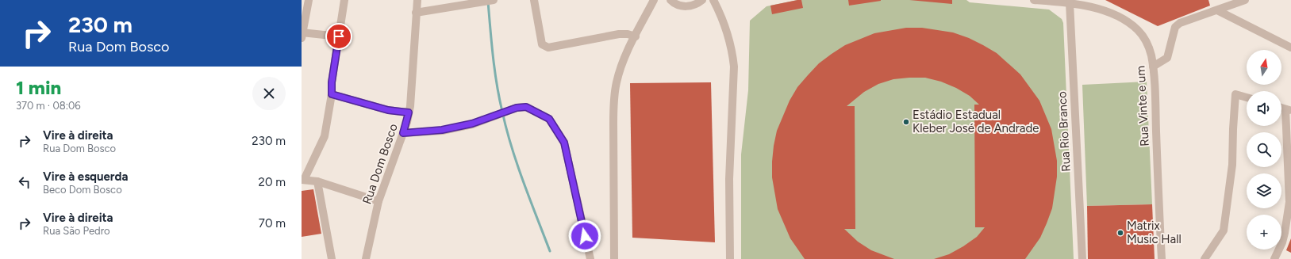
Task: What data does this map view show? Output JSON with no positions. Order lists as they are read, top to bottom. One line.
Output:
{"streets":{"street":["Rua Vinte e um","Rua Rio Branco","Rua Dom Bosco"]},"crossings":[["Rua Vinte e um","Rua Rio Branco"]],"places":["Estádio Estadual Kleber José de Andrade","Matrix Music Hall"],"north":"top","page":{"turn":["230 m","Rua Dom Bosco"],"map_buttons":"+","heading":["1 min","370 m · 08:06"],"list":[{"name":"Vire à direita","note":"Rua Dom Bosco","value":"230 m"},{"name":"Vire à esquerda","note":"Beco Dom Bosco","value":"20 m"},{"name":"Vire à direita","note":"Rua São Pedro","value":"70 m"}]}}
